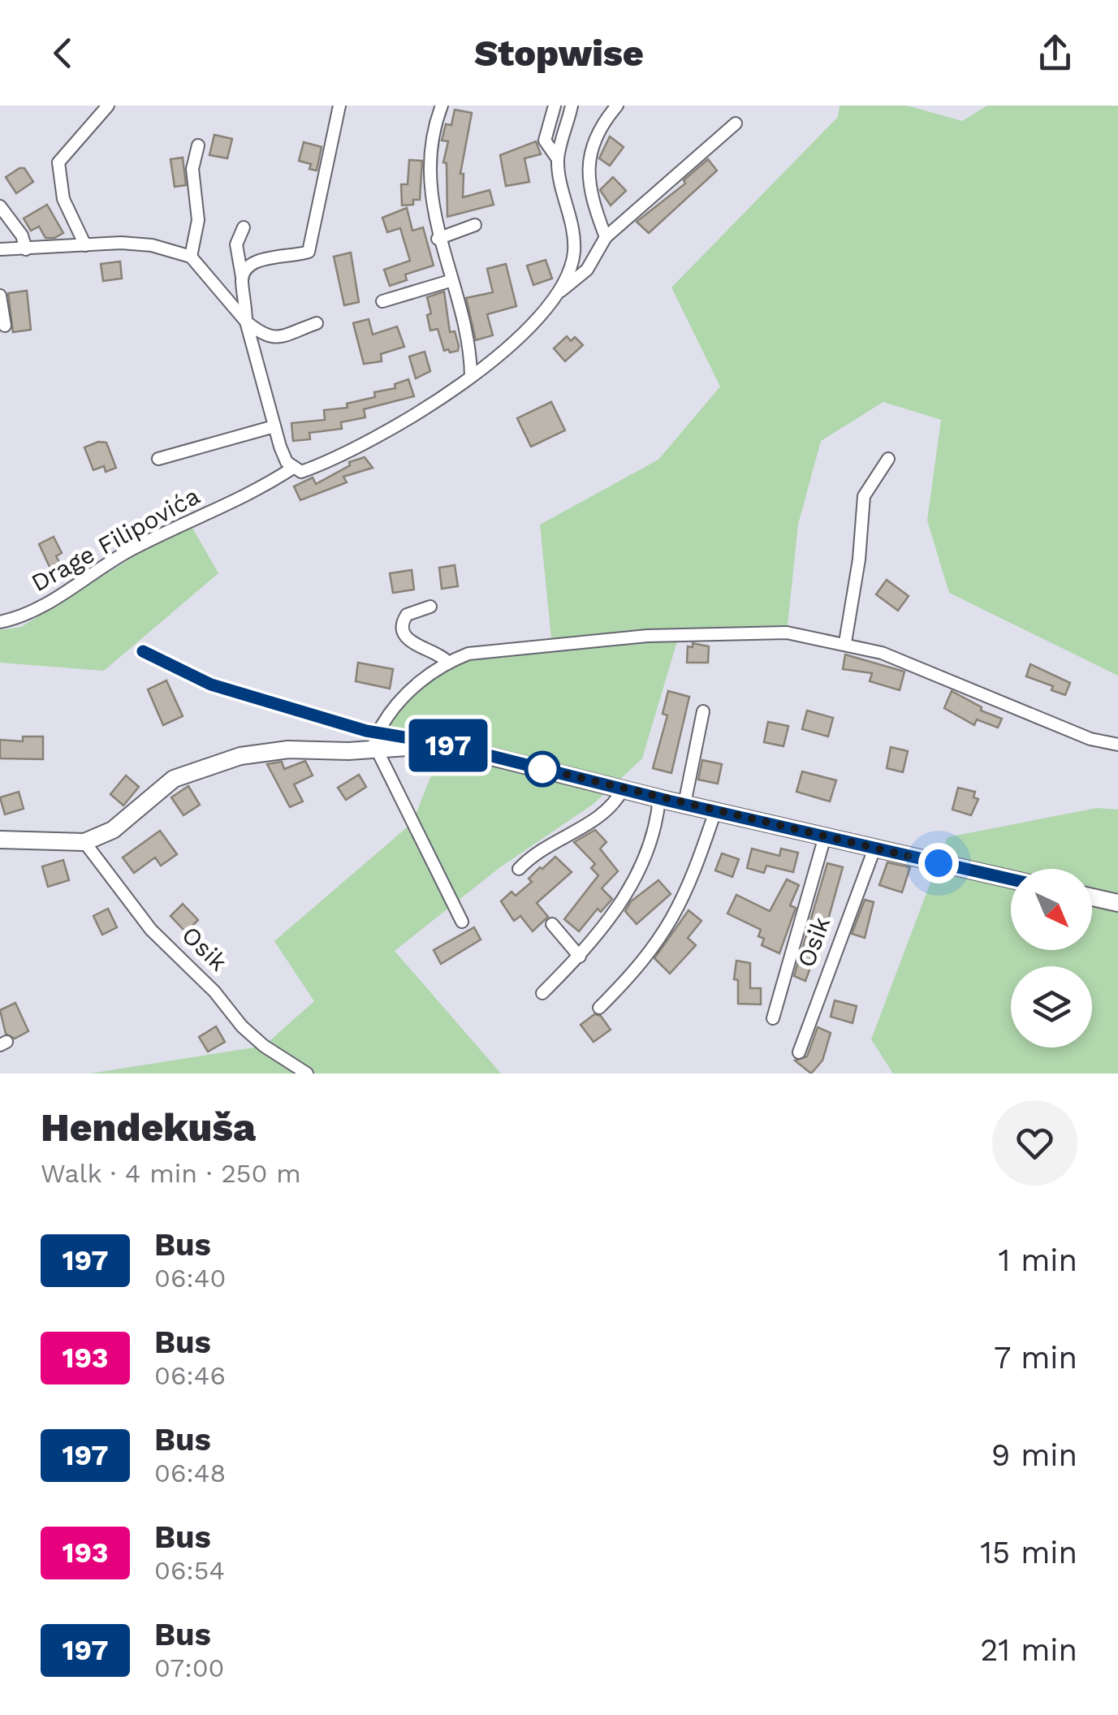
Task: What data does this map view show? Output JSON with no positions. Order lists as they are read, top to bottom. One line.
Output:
{"streets":{"street":["Drage Filipovića","Osik"]},"lines":["bus line 197"],"north":"bottom right","page":{"header":"Stopwise","on_map":"197","heading":["Hendekuša","Walk · 4 min · 250 m"],"list":[{"mark":"197","name":"Bus","note":"06:40","value":"1 min"},{"mark":"193","name":"Bus","note":"06:46","value":"7 min"},{"mark":"197","name":"Bus","note":"06:48","value":"9 min"},{"mark":"193","name":"Bus","note":"06:54","value":"15 min"},{"mark":"197","name":"Bus","note":"07:00","value":"21 min"}]}}
